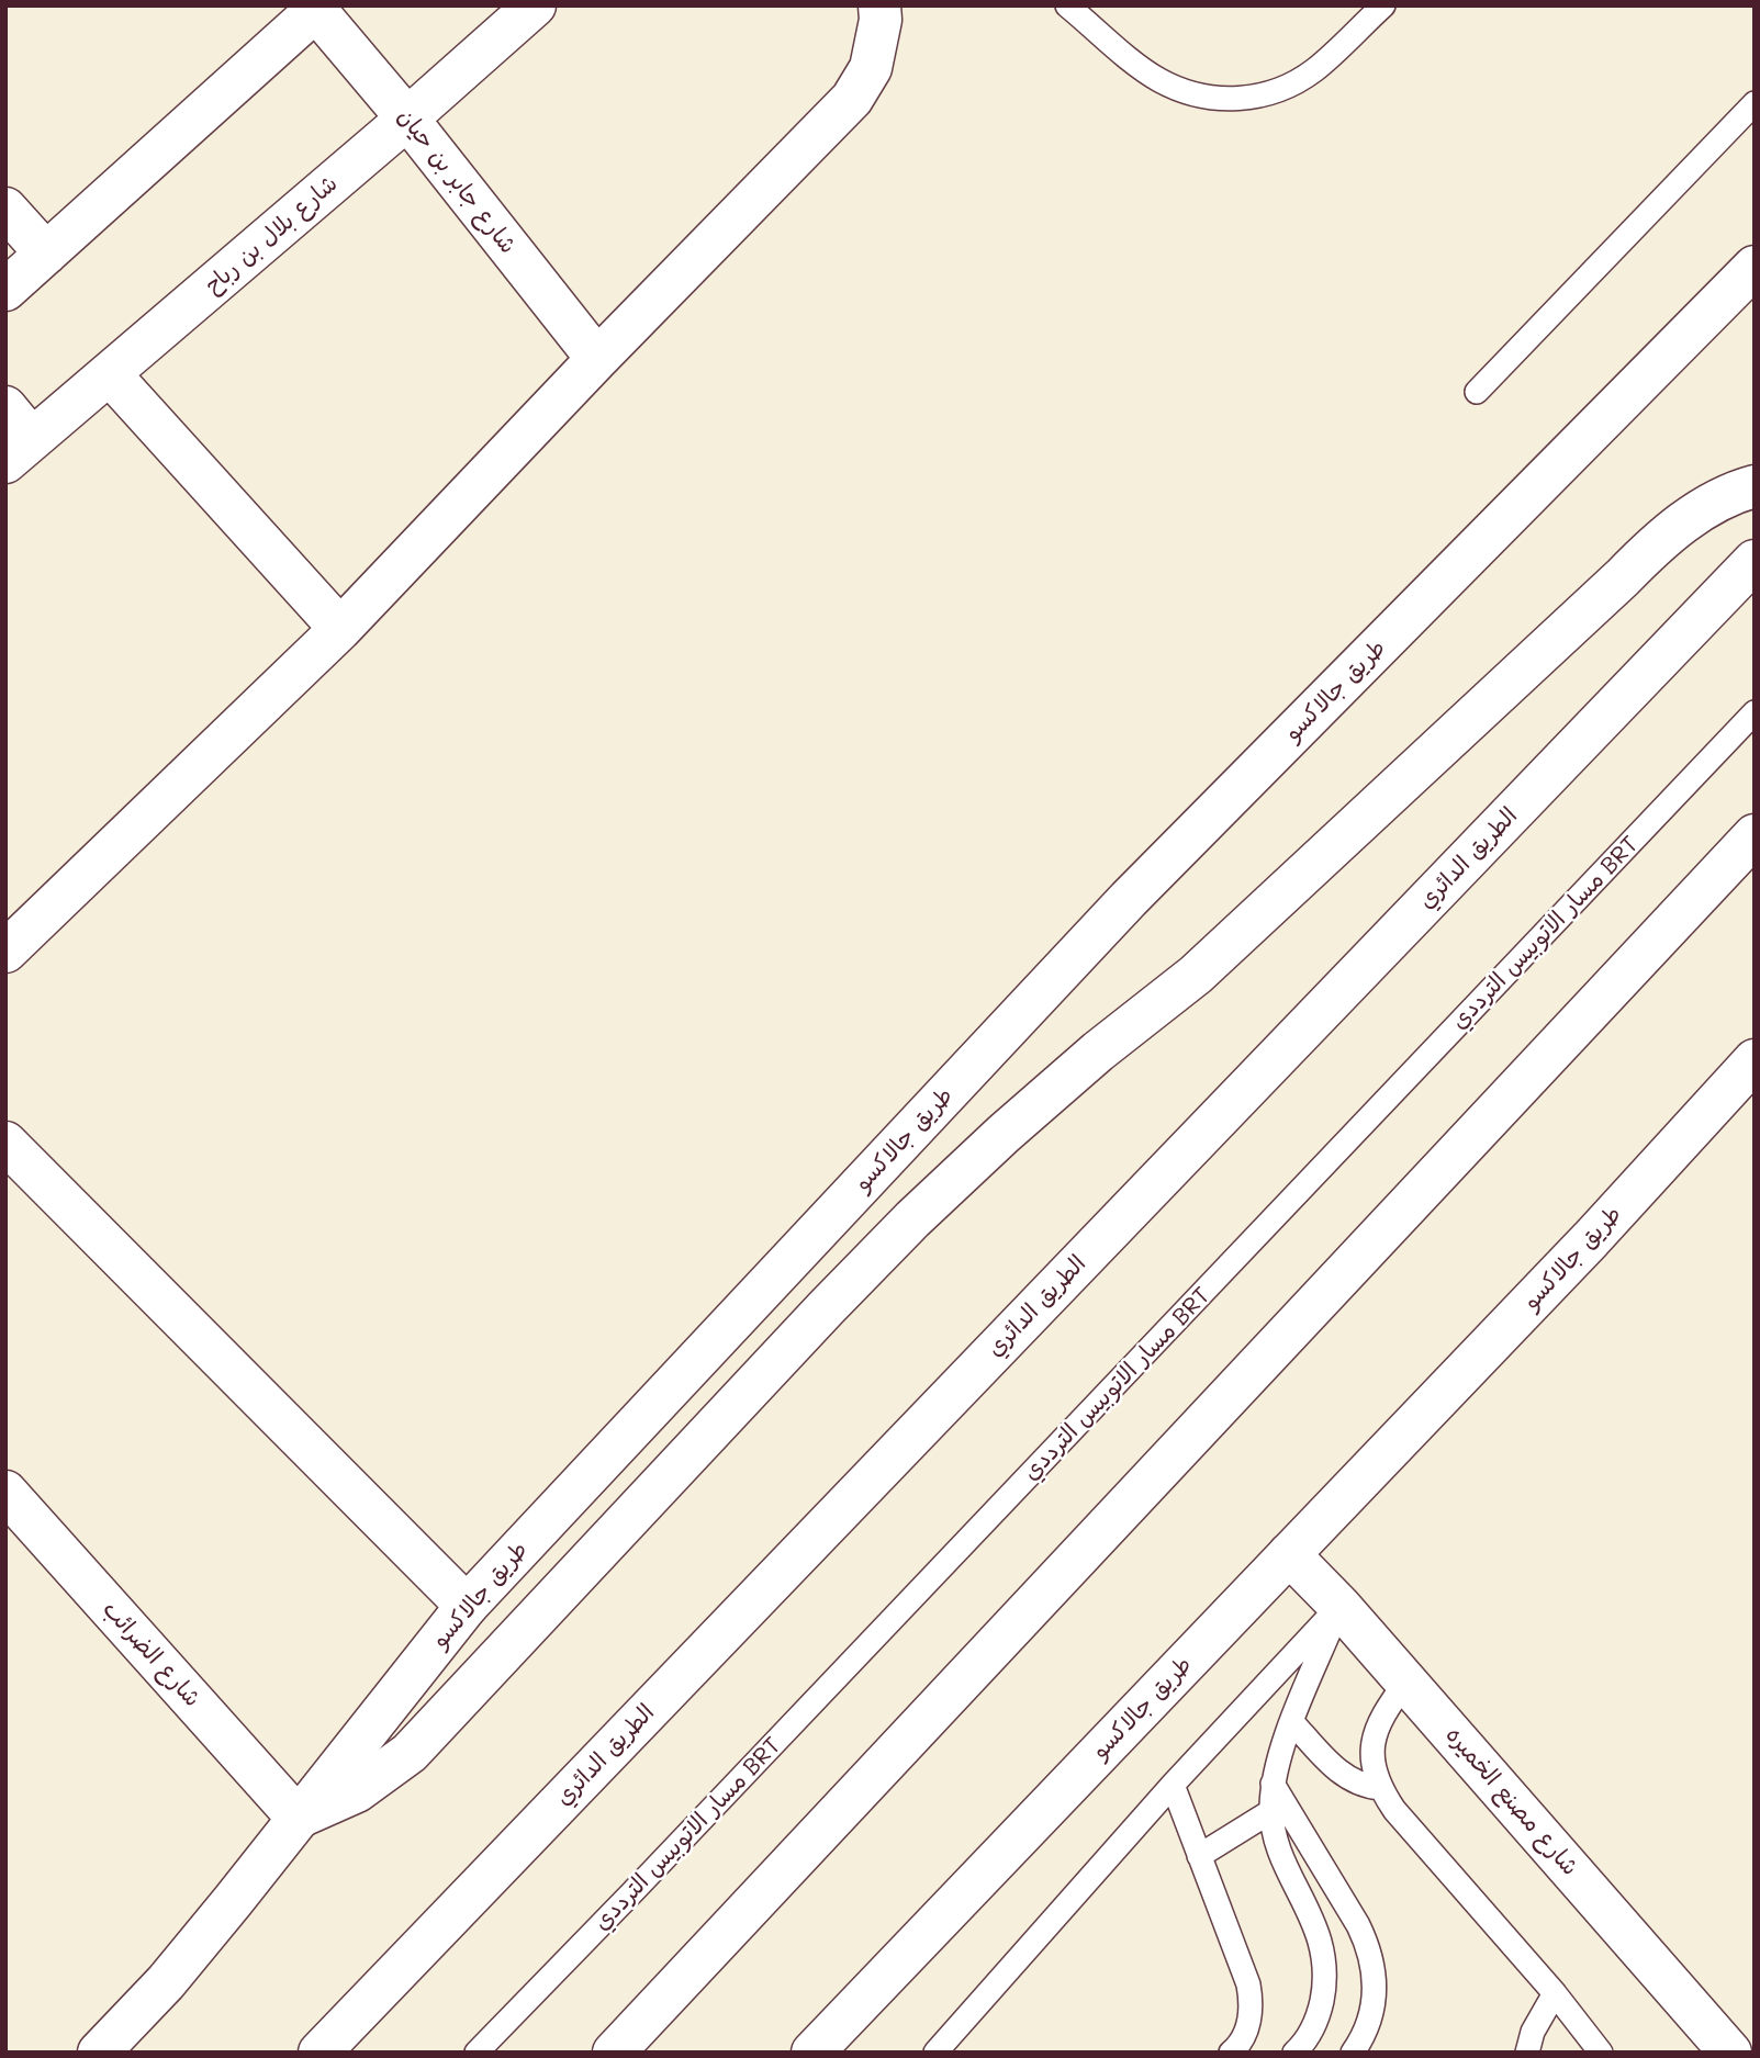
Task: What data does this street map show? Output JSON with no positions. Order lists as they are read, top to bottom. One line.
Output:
{"streets":{"main road":["شارع جابر بن حيان","شارع بلال بن رباح","طريق جالاكسو","الطريق الدائري","شارع الضرائب","شارع مصنع الخميره"],"lane":["مسار الاتوبيس الترددي BRT"]},"crossings":[["شارع جابر بن حيان","شارع بلال بن رباح"],["طريق جالاكسو","شارع الضرائب"],["طريق جالاكسو","شارع مصنع الخميره"]]}
